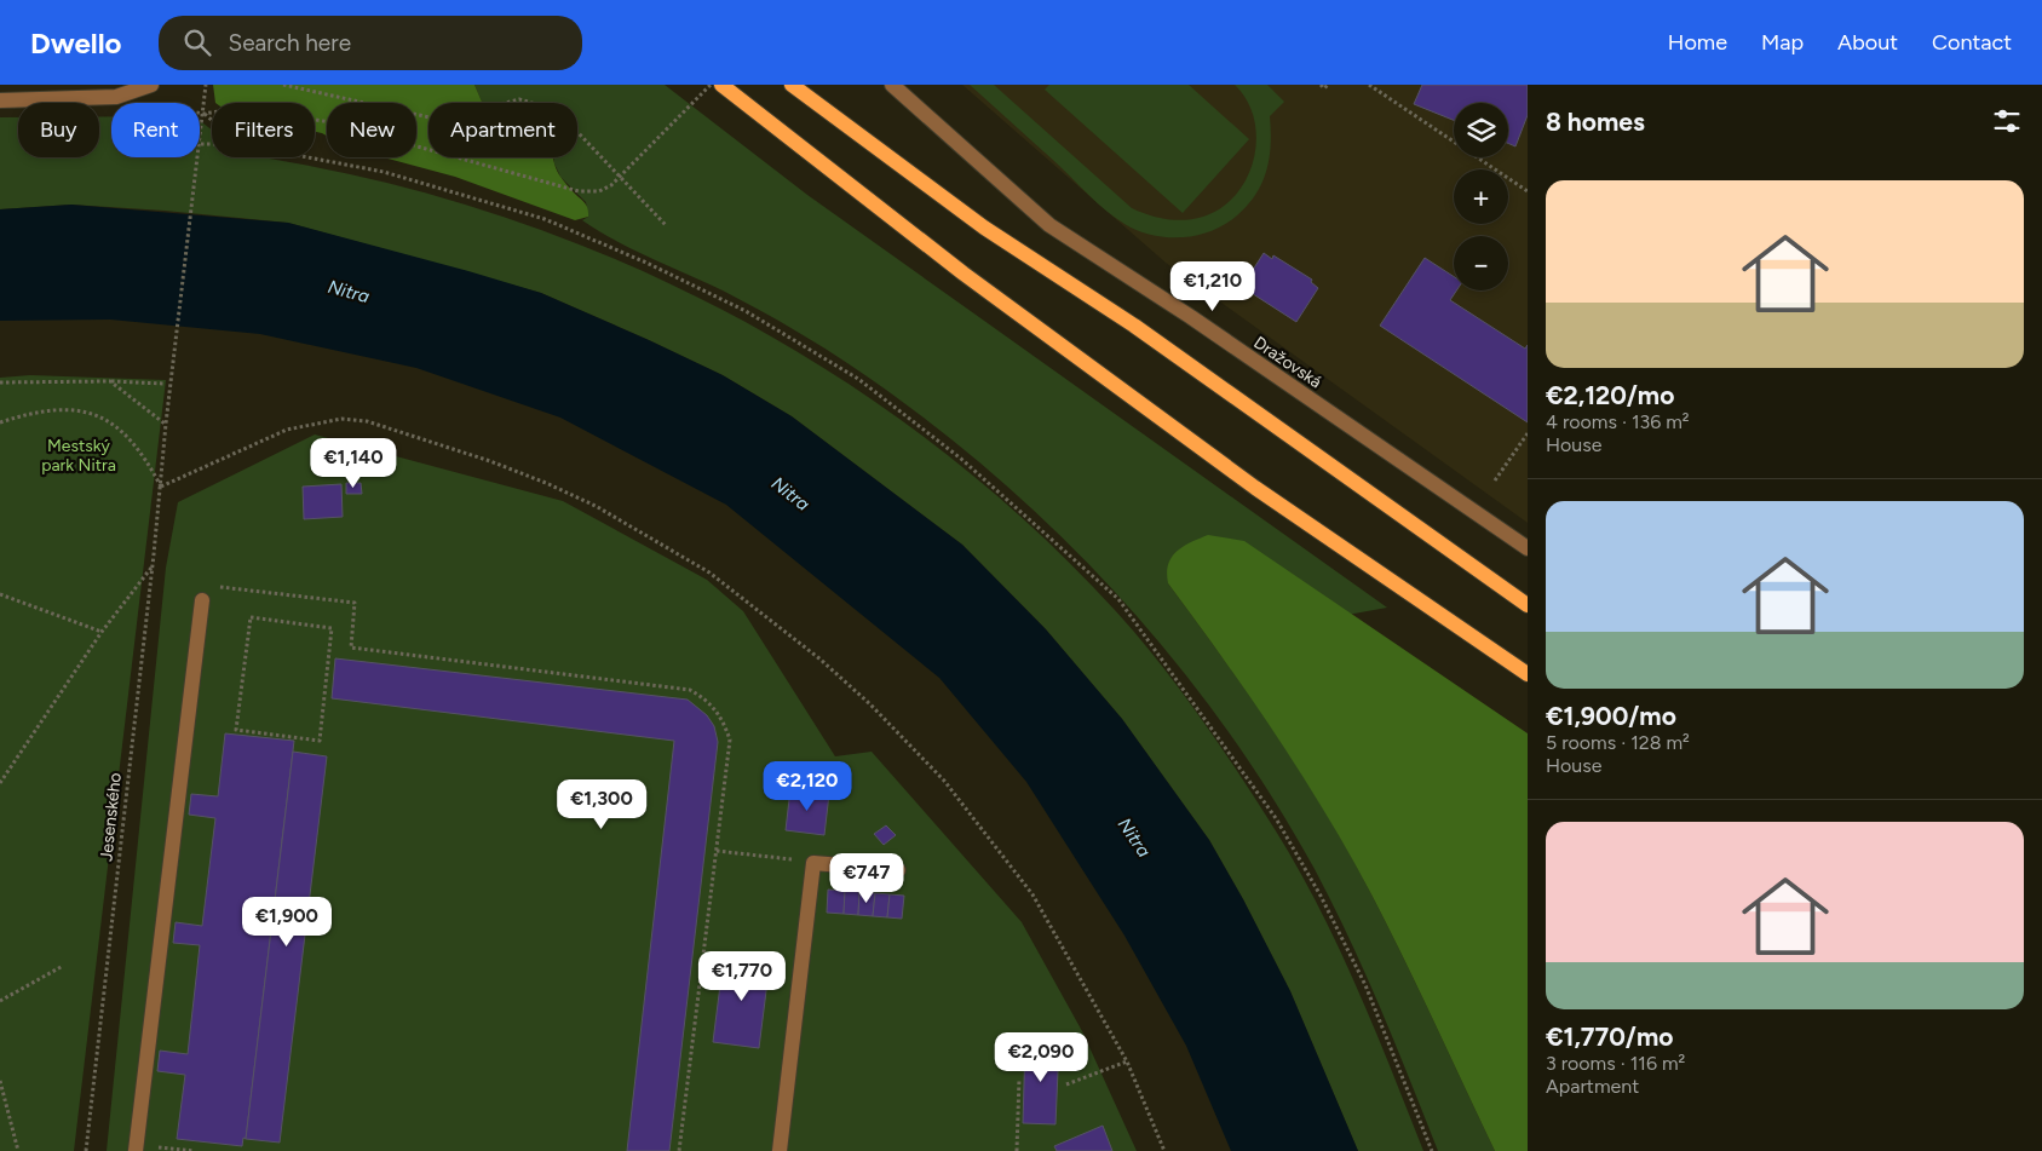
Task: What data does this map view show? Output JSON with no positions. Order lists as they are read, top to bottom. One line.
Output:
{"streets":{"street":["Dražovská"],"path":["Jesenského"]},"water":["Nitra"],"parks":["Mestský park Nitra"],"page":{"header":"Dwello","search":"Search here","nav":["Home","Map","About","Contact"],"heading":"8 homes","map_buttons":["+","−"],"chip":["Buy","Rent","Filters","New","Apartment"],"list":[{"name":"€2,120/mo","note":"4 rooms · 136 m² · House"},{"name":"€1,900/mo","note":"5 rooms · 128 m² · House"},{"name":"€1,770/mo","note":"3 rooms · 116 m² · Apartment"}],"price":["€1,210","€1,140","€2,120","€1,300","€747","€1,900","€1,770","€2,090"]}}
